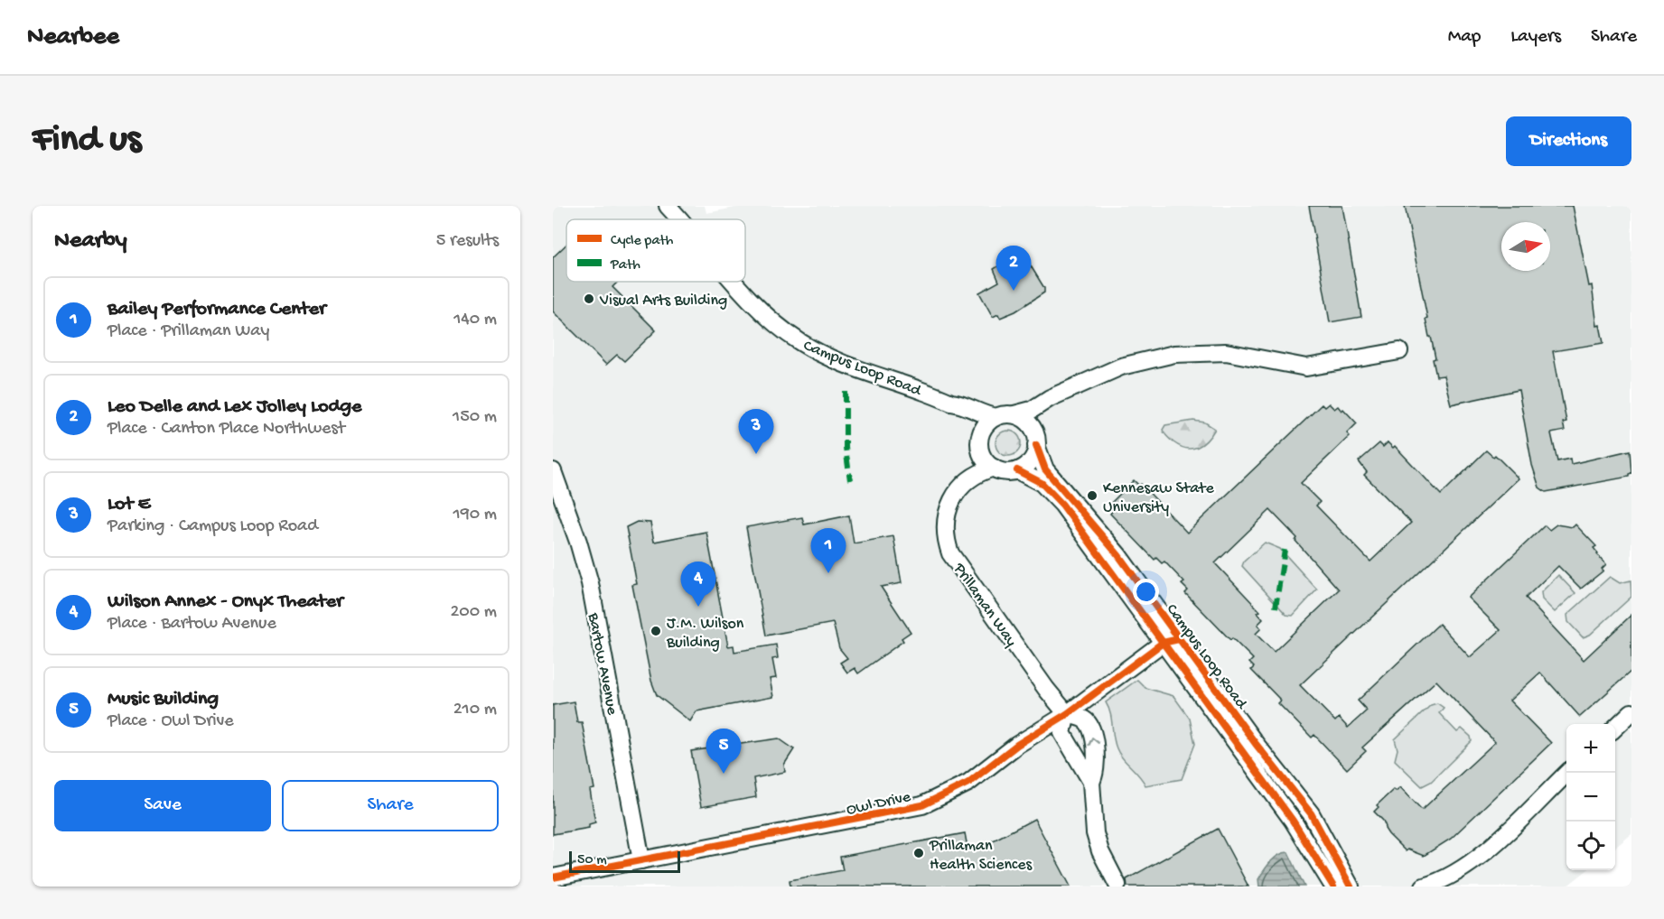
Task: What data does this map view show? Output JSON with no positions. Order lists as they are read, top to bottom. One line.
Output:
{"streets":{"street":["Campus Loop Road","Prillaman Way","Bartow Avenue","Owl Drive"]},"crossings":[["Campus Loop Road","Prillaman Way"],["Campus Loop Road","Owl Drive"],["Prillaman Way","Owl Drive"],["Bartow Avenue","Owl Drive"]],"places":["Visual Arts Building","Kennesaw State University","J.M. Wilson Building","Prillaman Health Sciences"],"legend":["Cycle path","Path"],"scale_bar":"50 m","north":"right","page":{"header":"Nearbee","nav":["Map","Layers","Share"],"buttons":["Directions",["Save","Share"]],"title":"Find us","heading":["Nearby","5 results"],"pins":["2","3","1","4","5"],"list":[{"mark":"1","name":"Bailey Performance Center","note":"Place · Prillaman Way","value":"140 m"},{"mark":"2","name":"Leo Delle and Lex Jolley Lodge","note":"Place · Canton Place Northwest","value":"150 m"},{"mark":"3","name":"Lot E","note":"Parking · Campus Loop Road","value":"190 m"},{"mark":"4","name":"Wilson Annex - Onyx Theater","note":"Place · Bartow Avenue","value":"200 m"},{"mark":"5","name":"Music Building","note":"Place · Owl Drive","value":"210 m"}],"map_buttons":["+","−"],"scale":"50 m"}}
